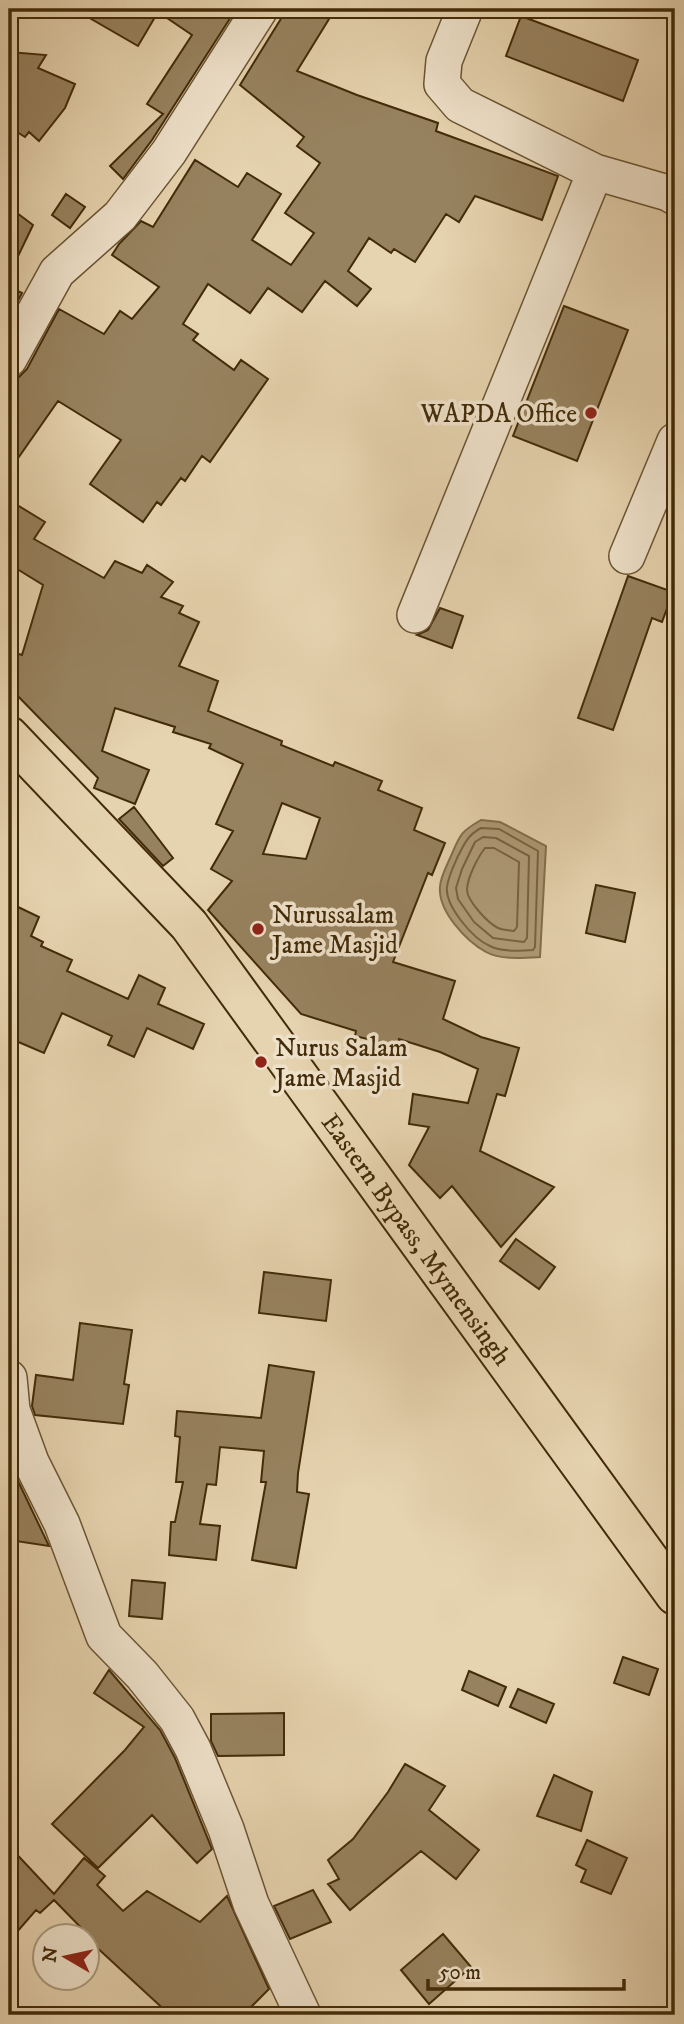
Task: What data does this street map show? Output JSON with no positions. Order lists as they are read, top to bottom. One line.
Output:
{"streets":{"highway":["Eastern Bypass, Mymensingh"]},"places":["WAPDA Office","Nurussalam Jame Masjid","Nurus Salam Jame Masjid"],"scale_bar":"50 m","north":"left"}
